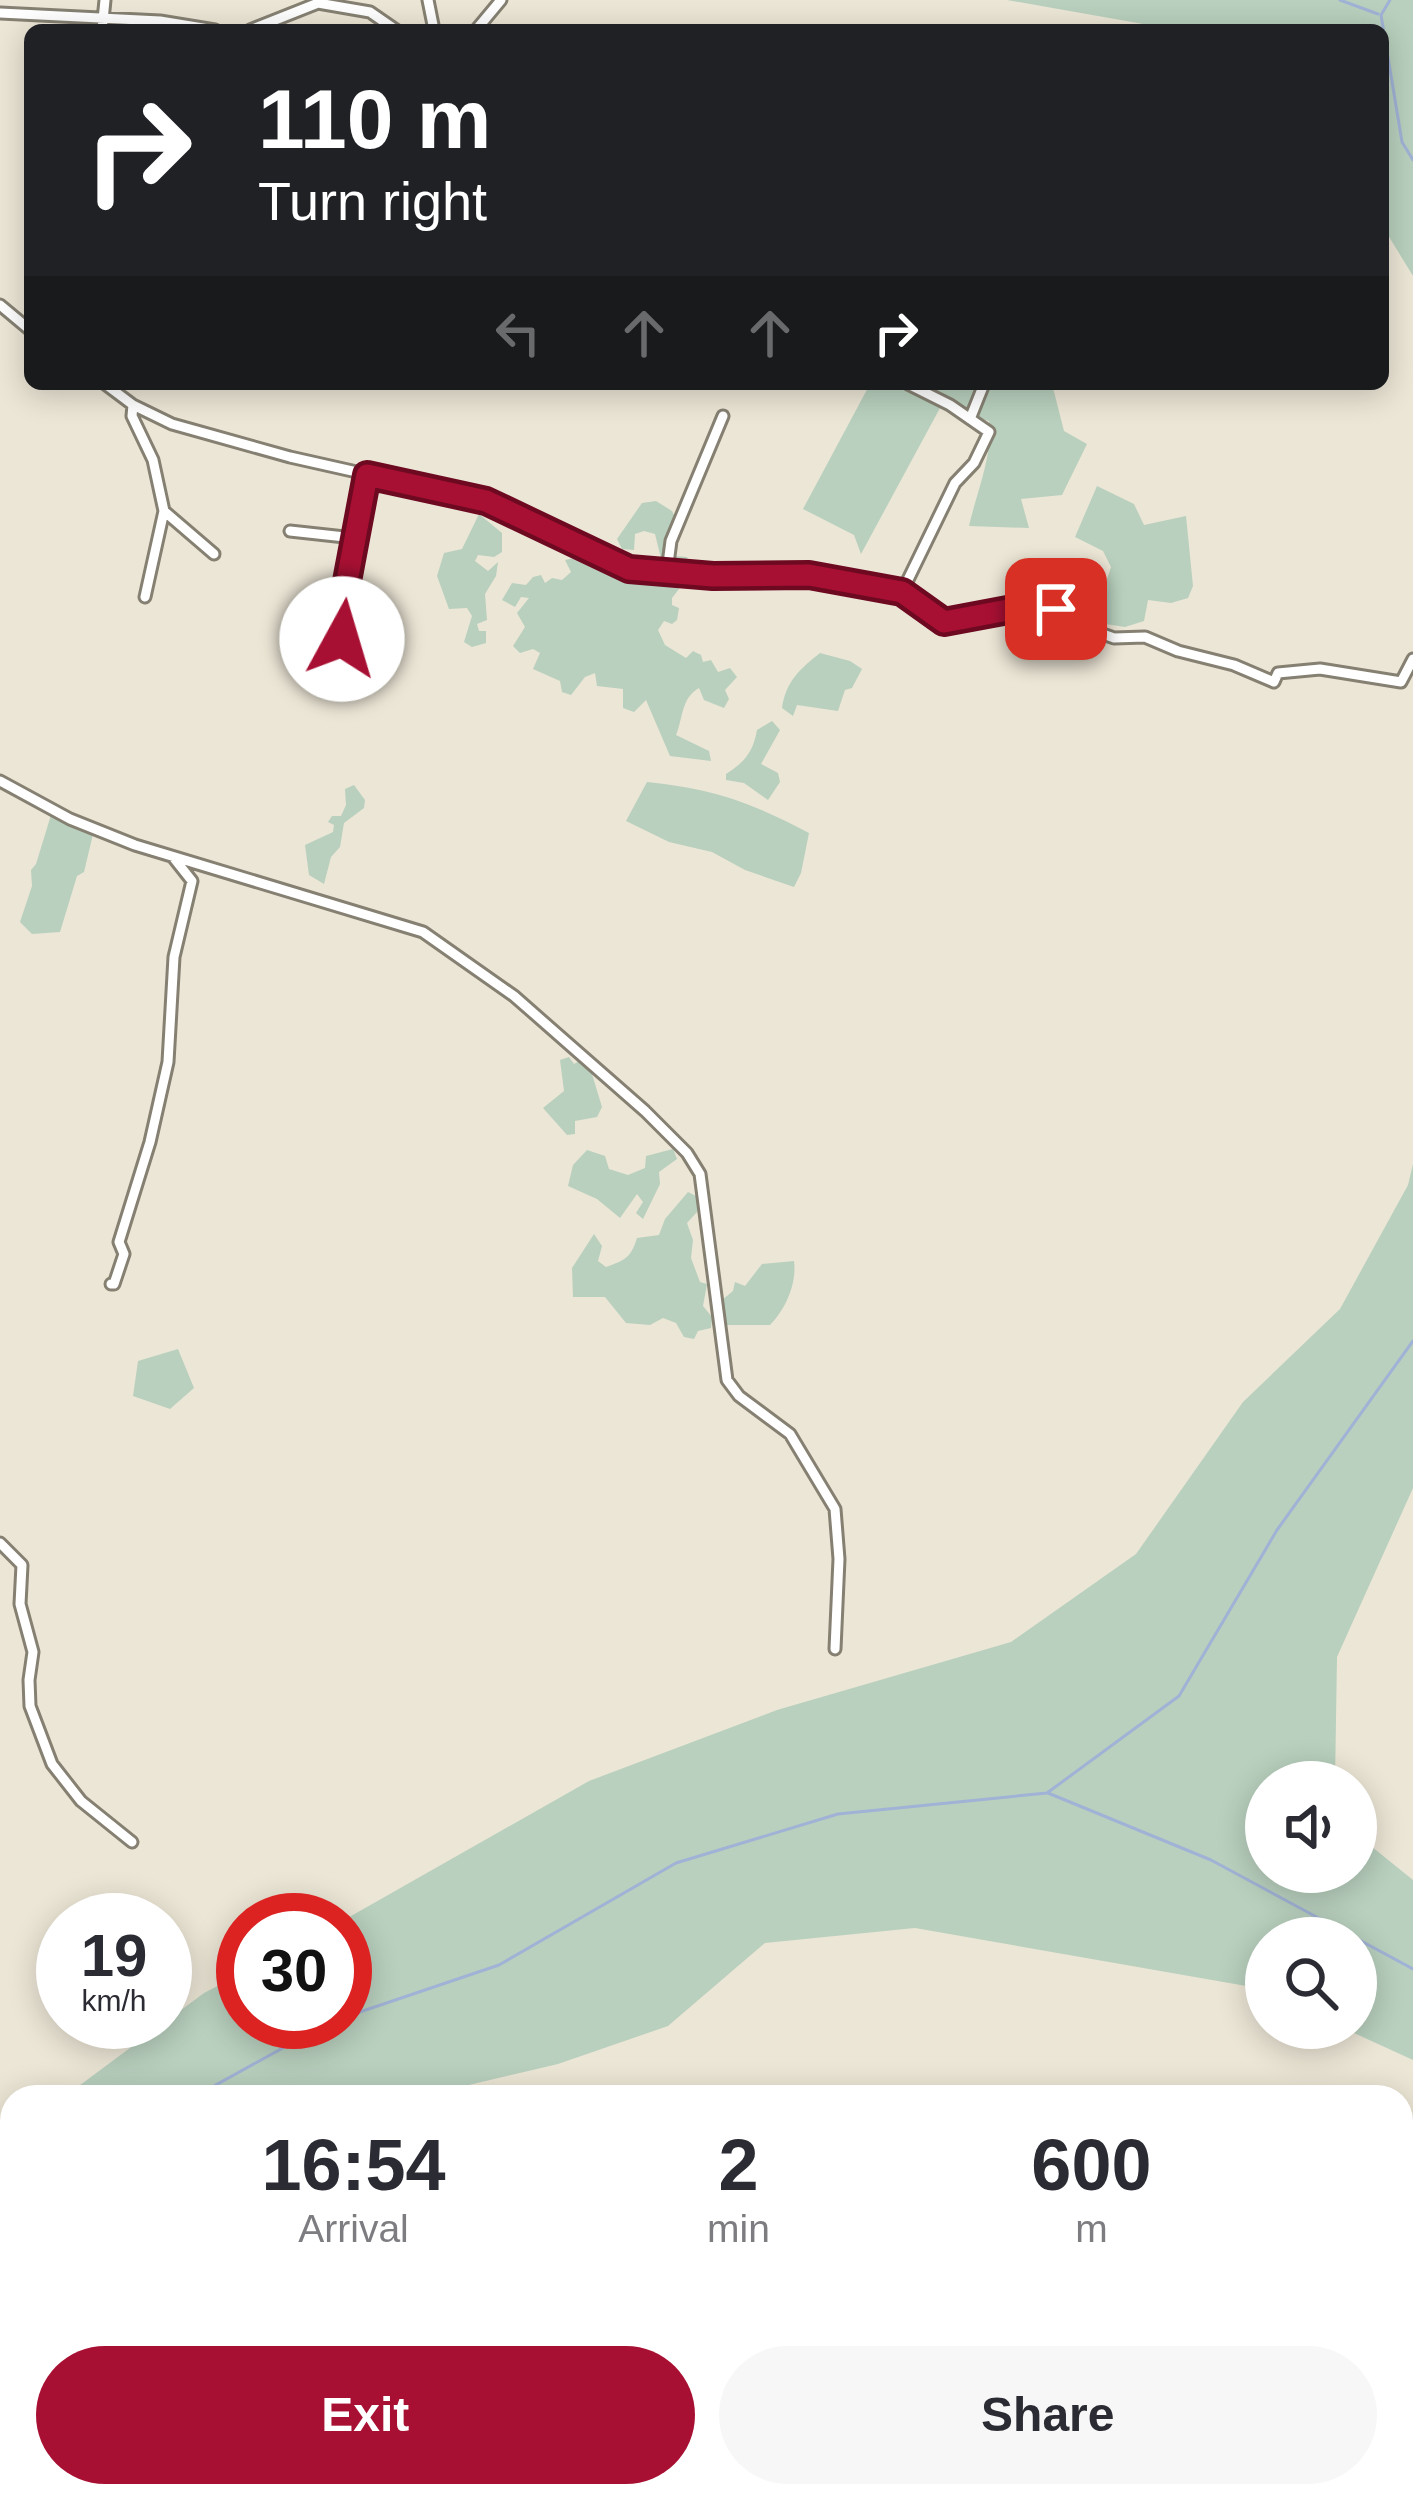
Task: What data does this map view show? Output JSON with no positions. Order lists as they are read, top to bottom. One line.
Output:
{"page":{"turn":["110 m","Turn right"],"speed":"19 km/h","limit":"30","eta":["16:54","Arrival","2","min","600","m"],"buttons":["Exit","Share"]}}
